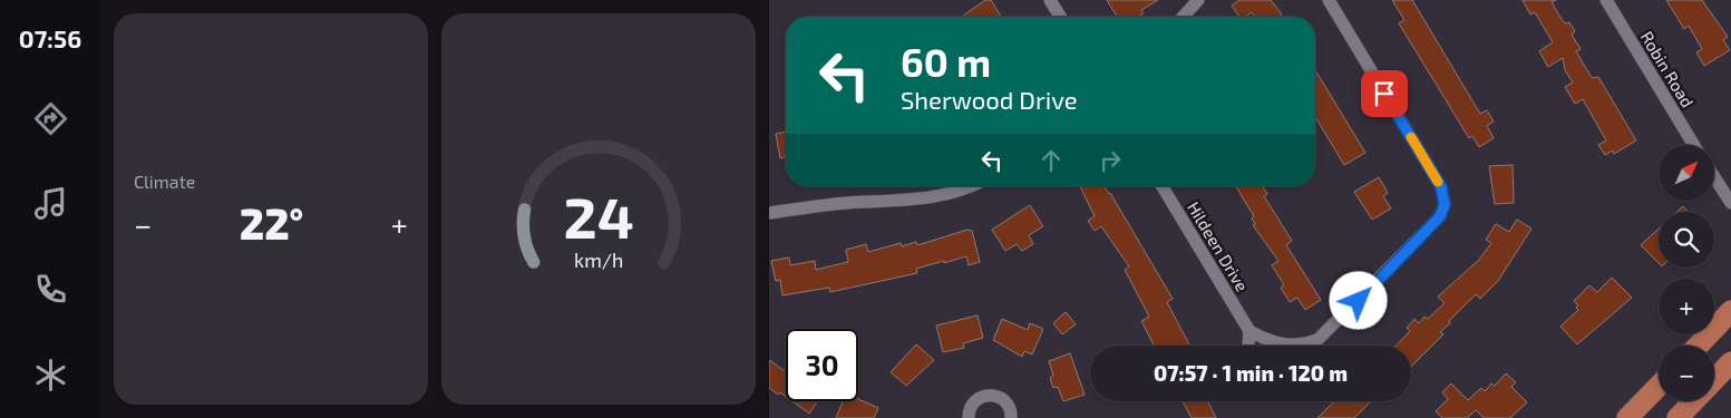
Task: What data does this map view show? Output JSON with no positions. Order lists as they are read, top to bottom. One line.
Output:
{"streets":{"street":["Robin Road","Hildeen Drive"]},"north":"top right","page":{"tabs":"07:56","tile":"Climate","turn":["60 m","Sherwood Drive"],"map_buttons":["+","−"],"heat":["−","22°","+"],"limit":"30","trip":"07:57 · 1 min · 120 m","gauge":["24","km/h"]}}
